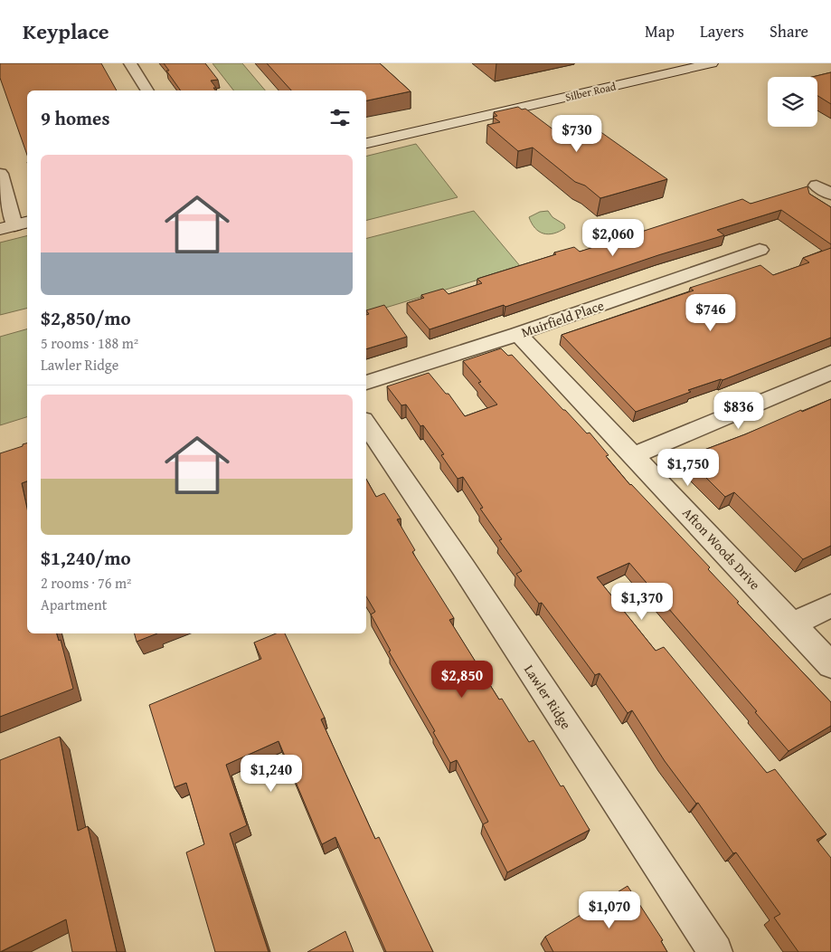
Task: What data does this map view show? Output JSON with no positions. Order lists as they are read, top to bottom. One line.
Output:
{"streets":{"street":["Silber Road","Muirfield Place","Afton Woods Drive","Lawler Ridge"]},"crossings":[["Muirfield Place","Afton Woods Drive"]],"page":{"header":"Keyplace","nav":["Map","Layers","Share"],"heading":"9 homes","price":["$730","$2,060","$746","$836","$1,750","$1,370","$2,850","$1,240","$1,070"],"list":[{"name":"$2,850/mo","note":"5 rooms · 188 m² · Lawler Ridge"},{"name":"$1,240/mo","note":"2 rooms · 76 m² · Apartment"}]}}
